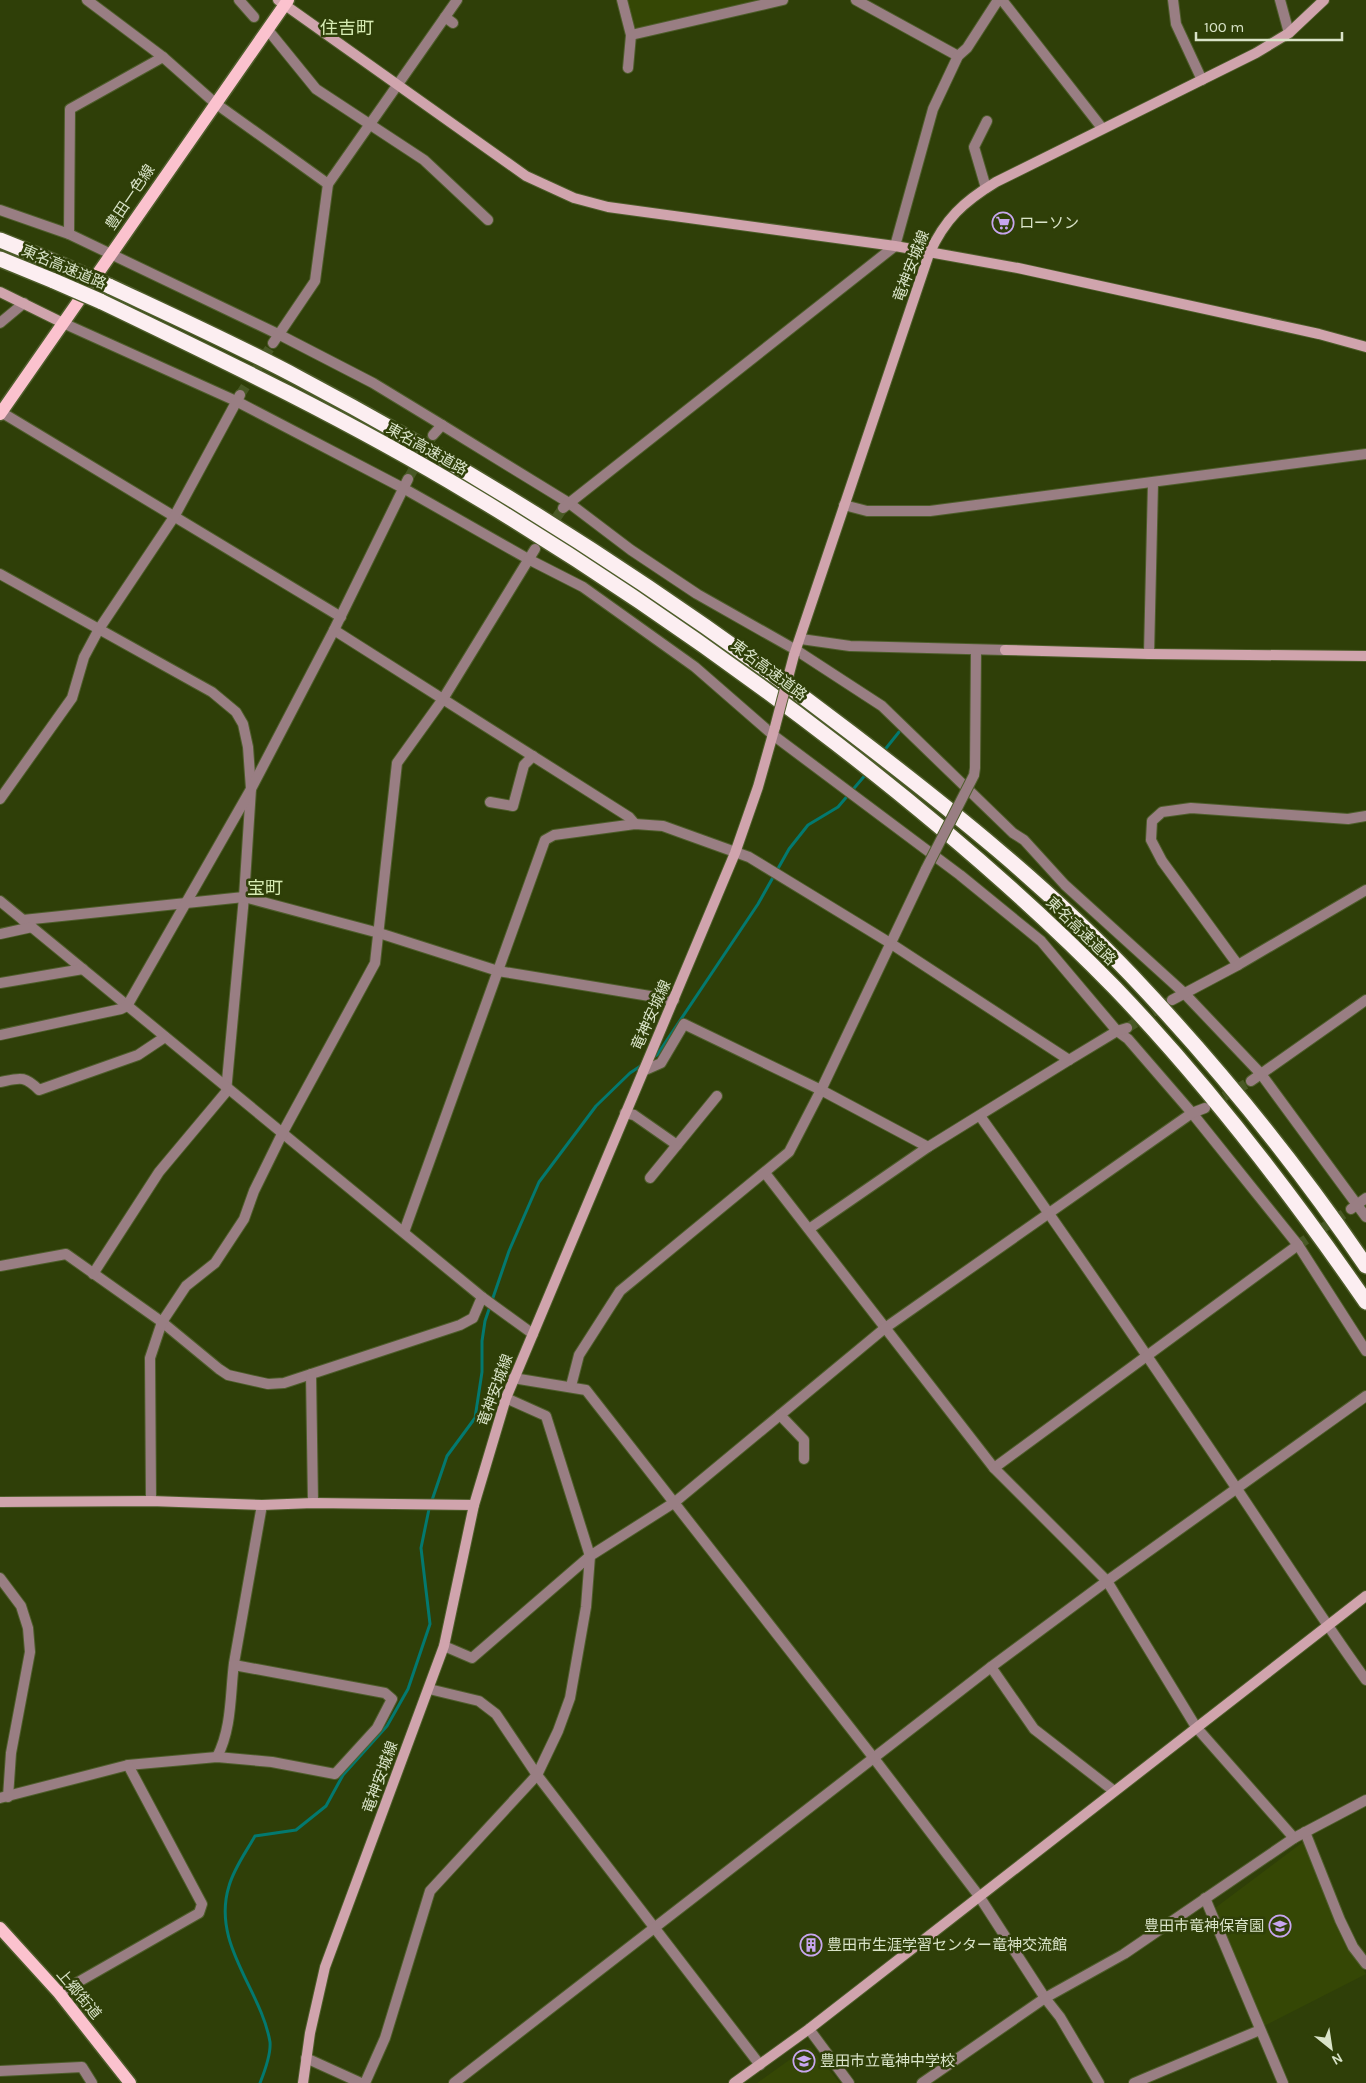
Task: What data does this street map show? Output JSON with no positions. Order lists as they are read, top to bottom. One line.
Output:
{"streets":{"highway":["東名高速道路"],"main road":["豊田一色線","上郷街道"],"street":["竜神安城線"]},"districts":["住吉町","宝町"],"places":{"supermarket":["ローソン"],"school or university":["豊田市竜神保育園","豊田市立竜神中学校"],"building":["豊田市生涯学習センター竜神交流館"]},"scale_bar":"100 m","north":"bottom right"}
